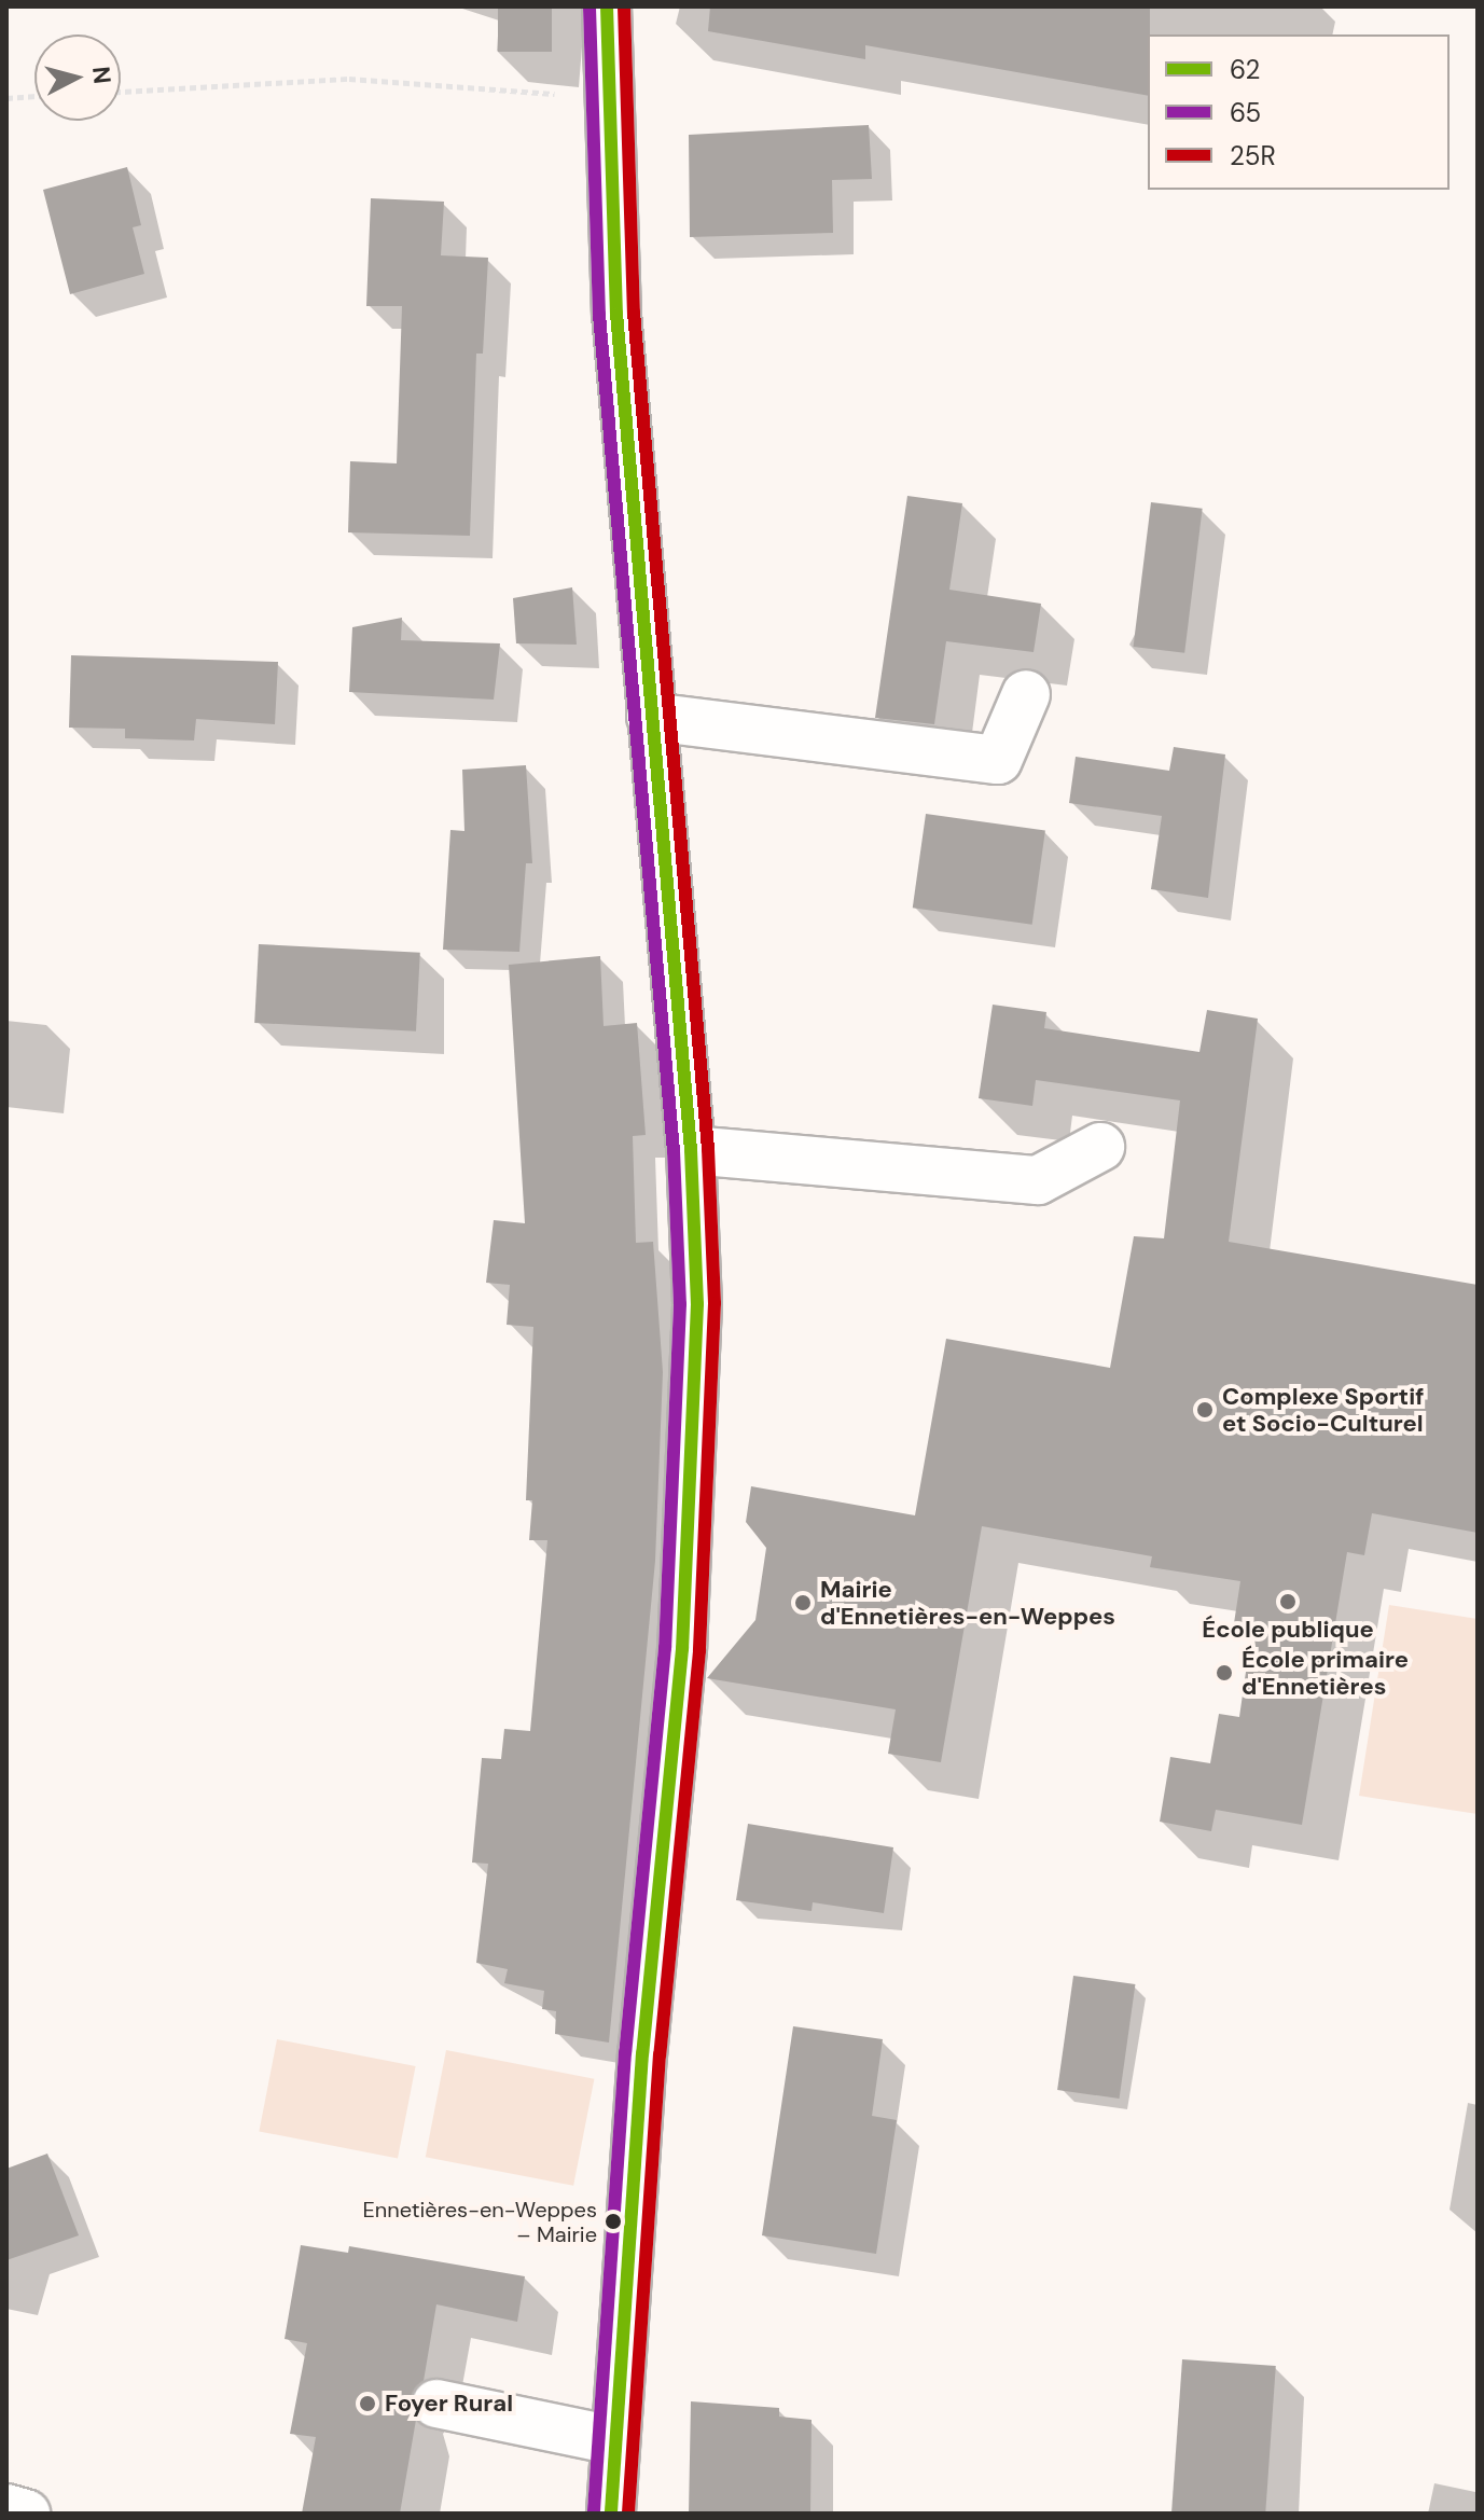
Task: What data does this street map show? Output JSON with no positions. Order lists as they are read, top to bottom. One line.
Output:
{"places":["Complexe Sportif et Socio-Culturel","École publique","Mairie d'Ennetières-en-Weppes","École primaire d'Ennetières","Ennetières-en-Weppes – Mairie","Foyer Rural"],"lines":["transit line 62","transit line 25R","transit line 65"],"legend":["62","65","25R"],"north":"right"}
